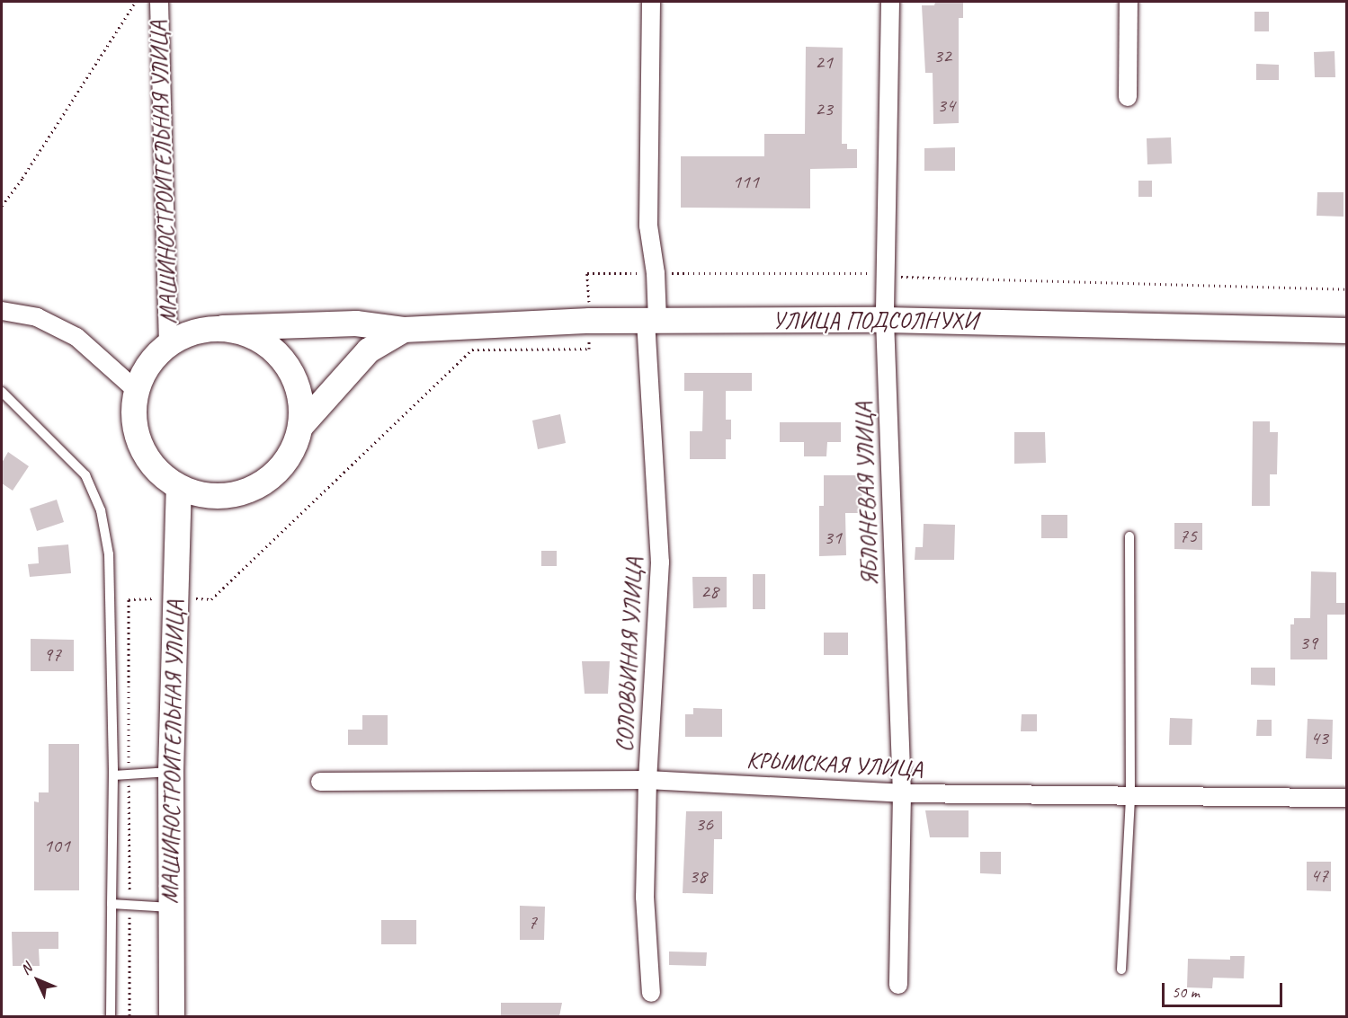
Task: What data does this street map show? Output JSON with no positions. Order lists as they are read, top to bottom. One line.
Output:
{"streets":{"street":["МАШИНОСТРОИТЕЛЬНАЯ УЛИЦА","УЛИЦА ПОДСОЛНУХИ","ЯБЛОНЕВАЯ УЛИЦА","СОЛОВЬИНАЯ УЛИЦА","КРЫМСКАЯ УЛИЦА"]},"crossings":[["МАШИНОСТРОИТЕЛЬНАЯ УЛИЦА","УЛИЦА ПОДСОЛНУХИ"],["УЛИЦА ПОДСОЛНУХИ","ЯБЛОНЕВАЯ УЛИЦА"],["УЛИЦА ПОДСОЛНУХИ","СОЛОВЬИНАЯ УЛИЦА"],["ЯБЛОНЕВАЯ УЛИЦА","КРЫМСКАЯ УЛИЦА"],["СОЛОВЬИНАЯ УЛИЦА","КРЫМСКАЯ УЛИЦА"]],"house_numbers":["32","21","34","23","111","75","31","28","39","97","43","36","101","47","38","7"],"scale_bar":"50 m","north":"top left"}
